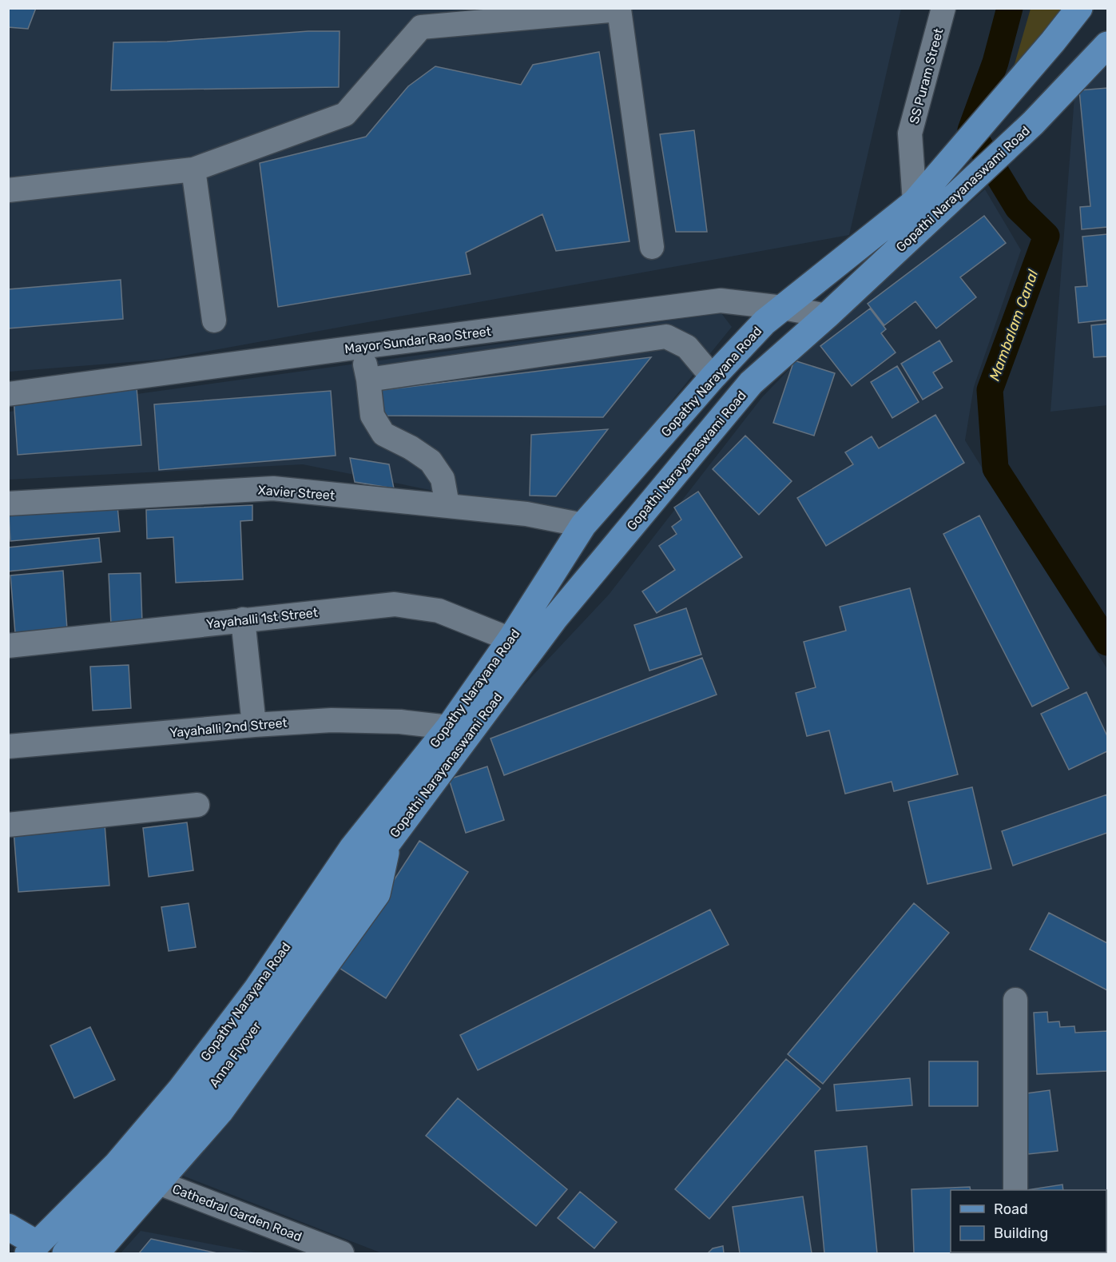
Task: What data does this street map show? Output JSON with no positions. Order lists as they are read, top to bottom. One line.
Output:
{"streets":{"main road":["Gopathi Narayanaswami Road","Gopathy Narayana Road","Anna Flyover"],"street":["SS Puram Street","Mayor Sundar Rao Street","Xavier Street","Yayahalli 1st Street","Yayahalli 2nd Street","Cathedral Garden Road"]},"crossings":[["SS Puram Street","Gopathy Narayana Road"],["Gopathi Narayanaswami Road","Mayor Sundar Rao Street"],["Gopathi Narayanaswami Road","Anna Flyover"],["Mayor Sundar Rao Street","Gopathy Narayana Road"],["Gopathy Narayana Road","Xavier Street"],["Gopathy Narayana Road","Yayahalli 1st Street"],["Gopathy Narayana Road","Yayahalli 2nd Street"]],"water":["Mambalam Canal"],"legend":["Road","Building"]}
